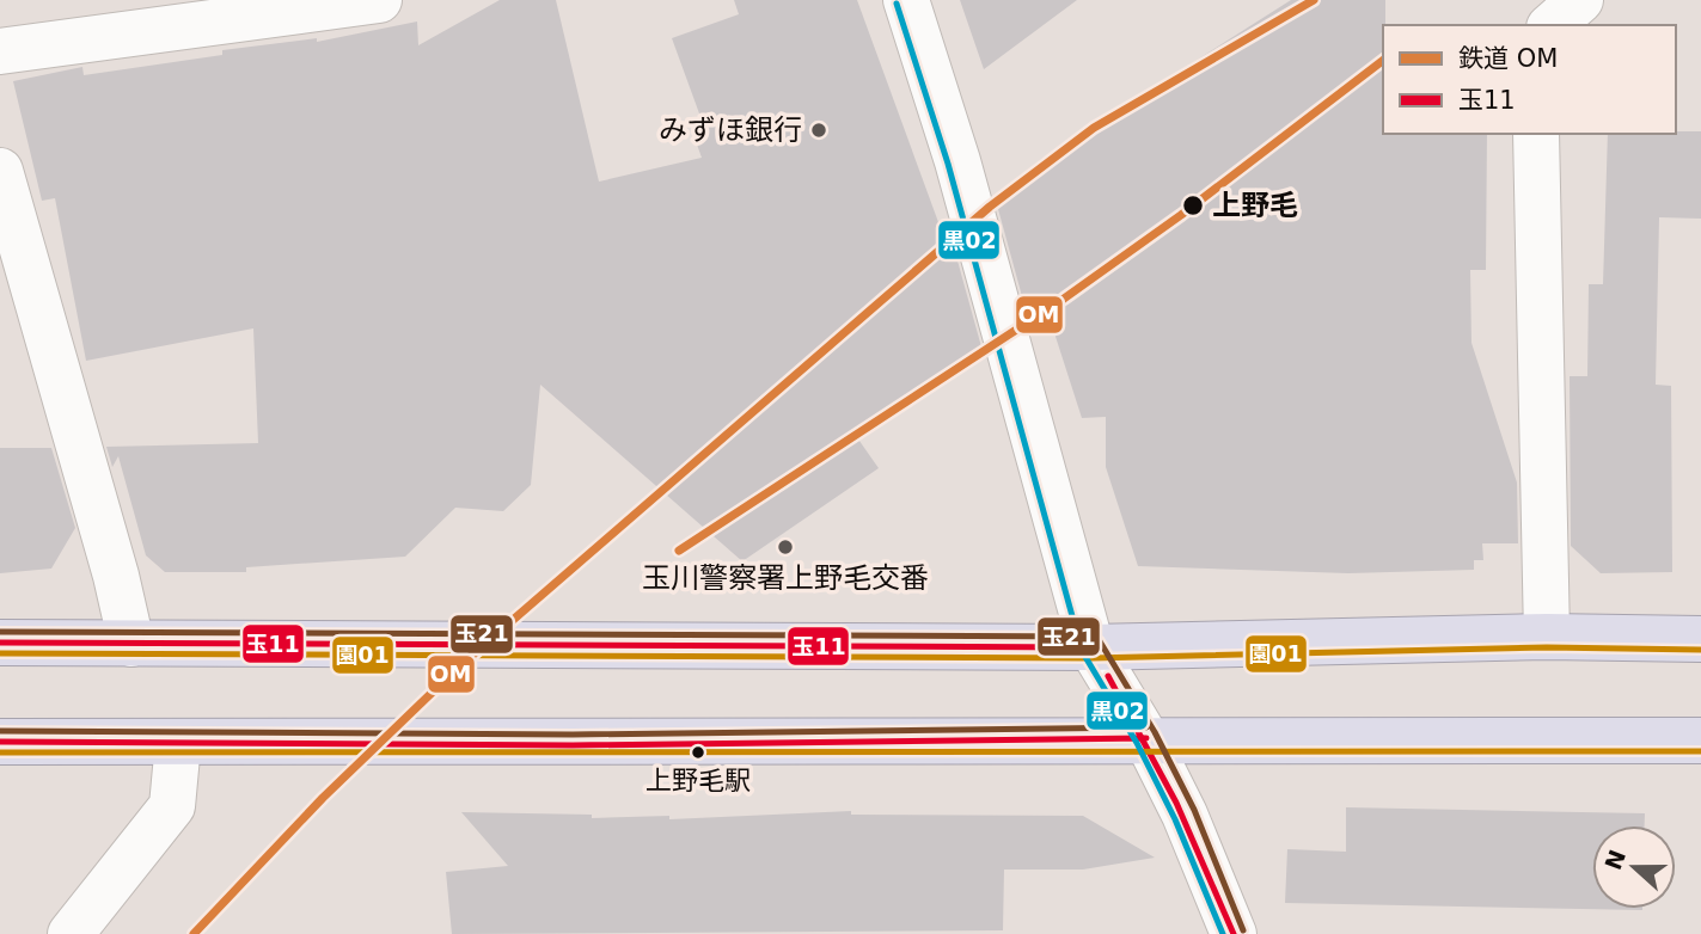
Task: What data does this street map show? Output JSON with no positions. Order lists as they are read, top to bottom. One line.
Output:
{"places":["みずほ銀行","上野毛","玉川警察署上野毛交番","上野毛駅"],"lines":["rail line OM","transit line 黒02","transit line 玉21","transit line 玉11","transit line 園01"],"legend":["鉄道 OM","玉11"],"north":"left"}
